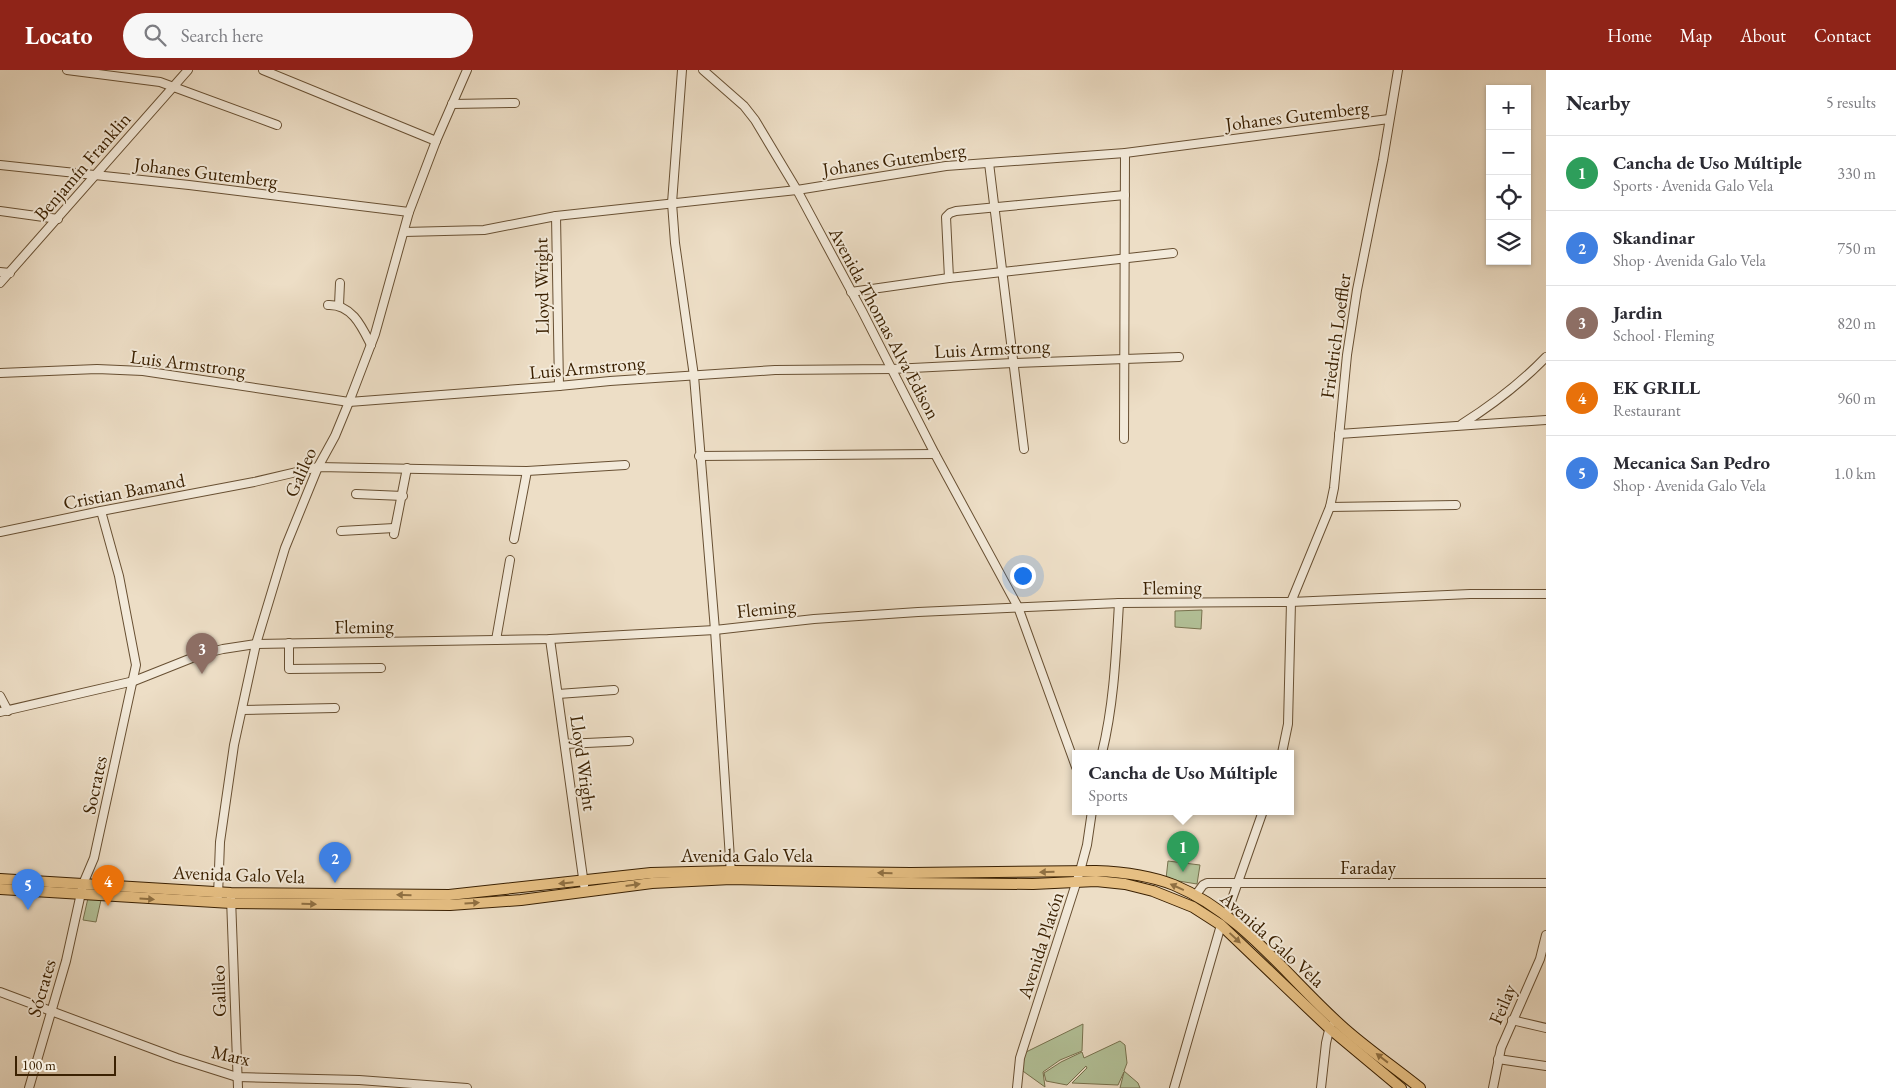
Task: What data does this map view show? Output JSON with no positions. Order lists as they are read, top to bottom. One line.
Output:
{"streets":{"main road":["Avenida Galo Vela"],"street":["Johanes Gutemberg","Benjamín Franklin","Lloyd Wright","Avenida Thomas Alva Edison","Friedrich Loeffler","Luis Armstrong","Galileo","Cristian Bamand","Fleming","Socrates","Faraday","Avenida Platón","Sócrates","Feilay","Marx"]},"crossings":[["Johanes Gutemberg","Benjamín Franklin"],["Johanes Gutemberg","Lloyd Wright"],["Johanes Gutemberg","Avenida Thomas Alva Edison"],["Johanes Gutemberg","Friedrich Loeffler"],["Johanes Gutemberg","Galileo"],["Lloyd Wright","Luis Armstrong"],["Lloyd Wright","Fleming"],["Lloyd Wright","Avenida Galo Vela"],["Avenida Thomas Alva Edison","Luis Armstrong"],["Avenida Thomas Alva Edison","Fleming"],["Friedrich Loeffler","Fleming"],["Luis Armstrong","Galileo"],["Galileo","Cristian Bamand"],["Galileo","Fleming"],["Galileo","Avenida Galo Vela"],["Galileo","Marx"],["Cristian Bamand","Socrates"],["Fleming","Socrates"],["Socrates","Avenida Galo Vela"],["Socrates","Sócrates"],["Avenida Galo Vela","Faraday"],["Avenida Galo Vela","Avenida Platón"],["Avenida Galo Vela","Sócrates"],["Sócrates","Marx"]],"scale_bar":"100 m","page":{"header":"Locato","search":"Search here","nav":["Home","Map","About","Contact"],"heading":["Nearby","5 results"],"map_buttons":["+","−"],"list":[{"mark":"1","name":"Cancha de Uso Múltiple","note":"Sports · Avenida Galo Vela","value":"330 m"},{"mark":"2","name":"Skandinar","note":"Shop · Avenida Galo Vela","value":"750 m"},{"mark":"3","name":"Jardin","note":"School · Fleming","value":"820 m"},{"mark":"4","name":"EK GRILL","note":"Restaurant","value":"960 m"},{"mark":"5","name":"Mecanica San Pedro","note":"Shop · Avenida Galo Vela","value":"1.0 km"}],"pins":["3","1","2","4","5"],"popup":["Cancha de Uso Múltiple","Sports"],"scale":"100 m"}}
